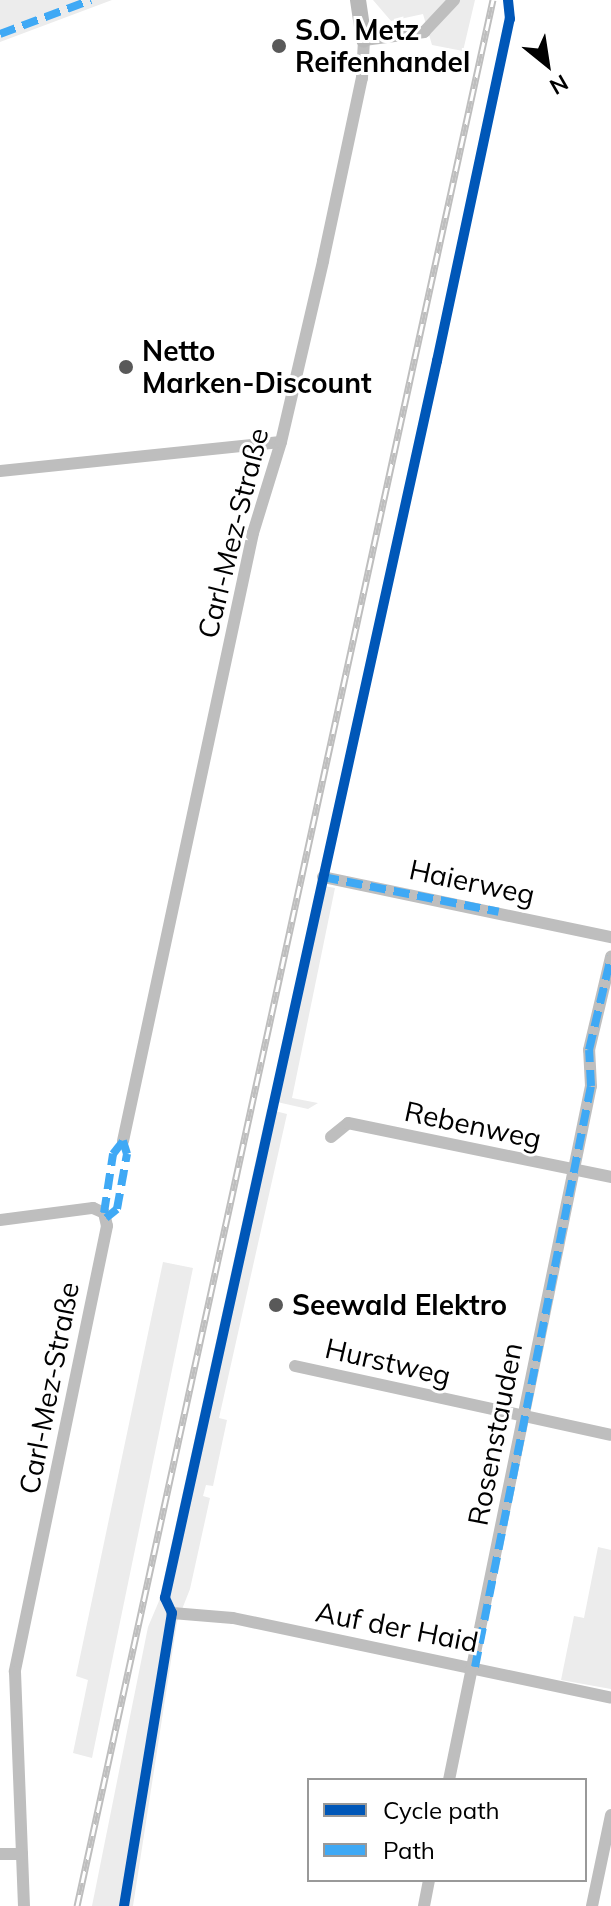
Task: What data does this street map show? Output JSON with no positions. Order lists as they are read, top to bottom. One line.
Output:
{"streets":{"street":["Carl-Mez-Straße","Haierweg","Rebenweg","Hurstweg","Rosenstauden","Auf der Haid"]},"crossings":[["Rebenweg","Rosenstauden"],["Hurstweg","Rosenstauden"],["Rosenstauden","Auf der Haid"]],"places":["S.O. Metz Reifenhandel","Netto Marken-Discount","Seewald Elektro"],"legend":["Cycle path","Path"],"north":"bottom right"}
